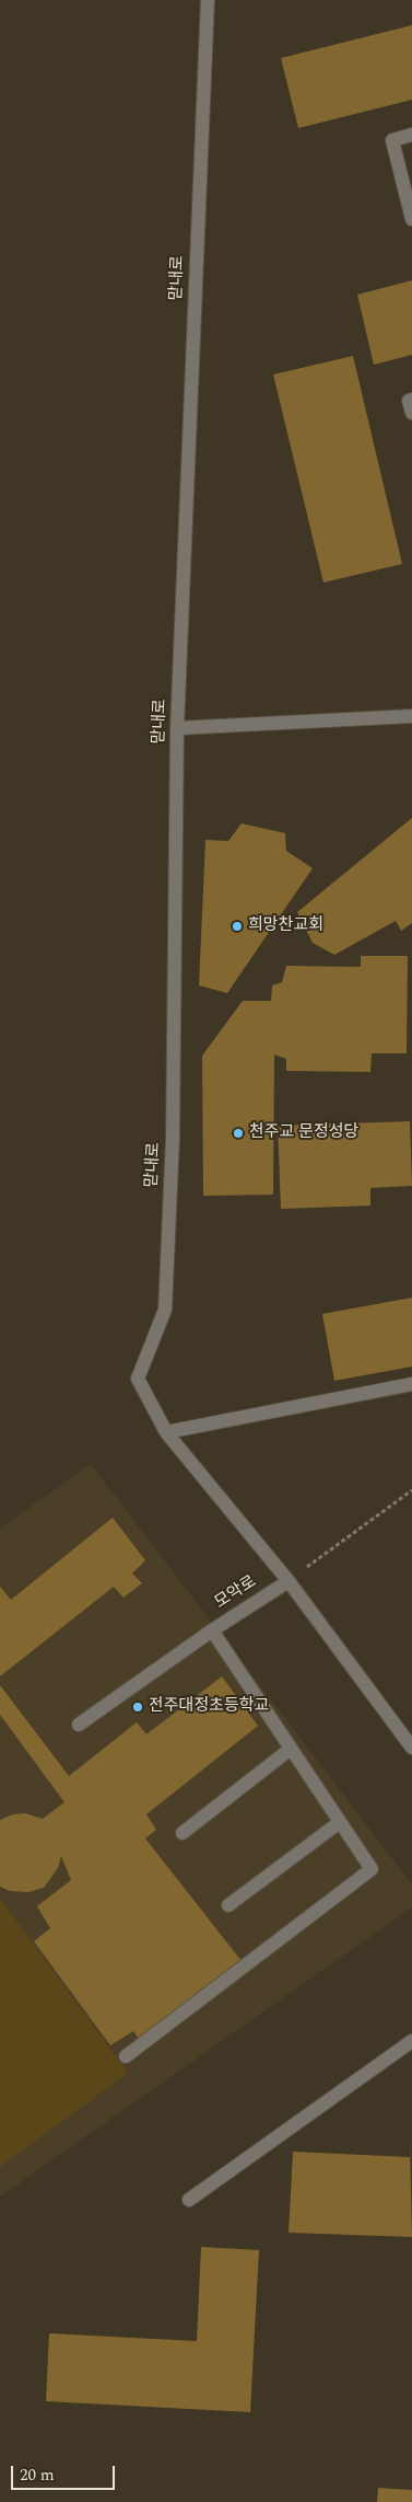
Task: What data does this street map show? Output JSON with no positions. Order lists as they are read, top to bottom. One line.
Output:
{"streets":{"street":["맏내로","모악로"]},"crossings":[["맏내로","모악로"]],"places":["희망찬교회","천주교 문정성당","전주대정초등학교"],"scale_bar":"20 m"}
